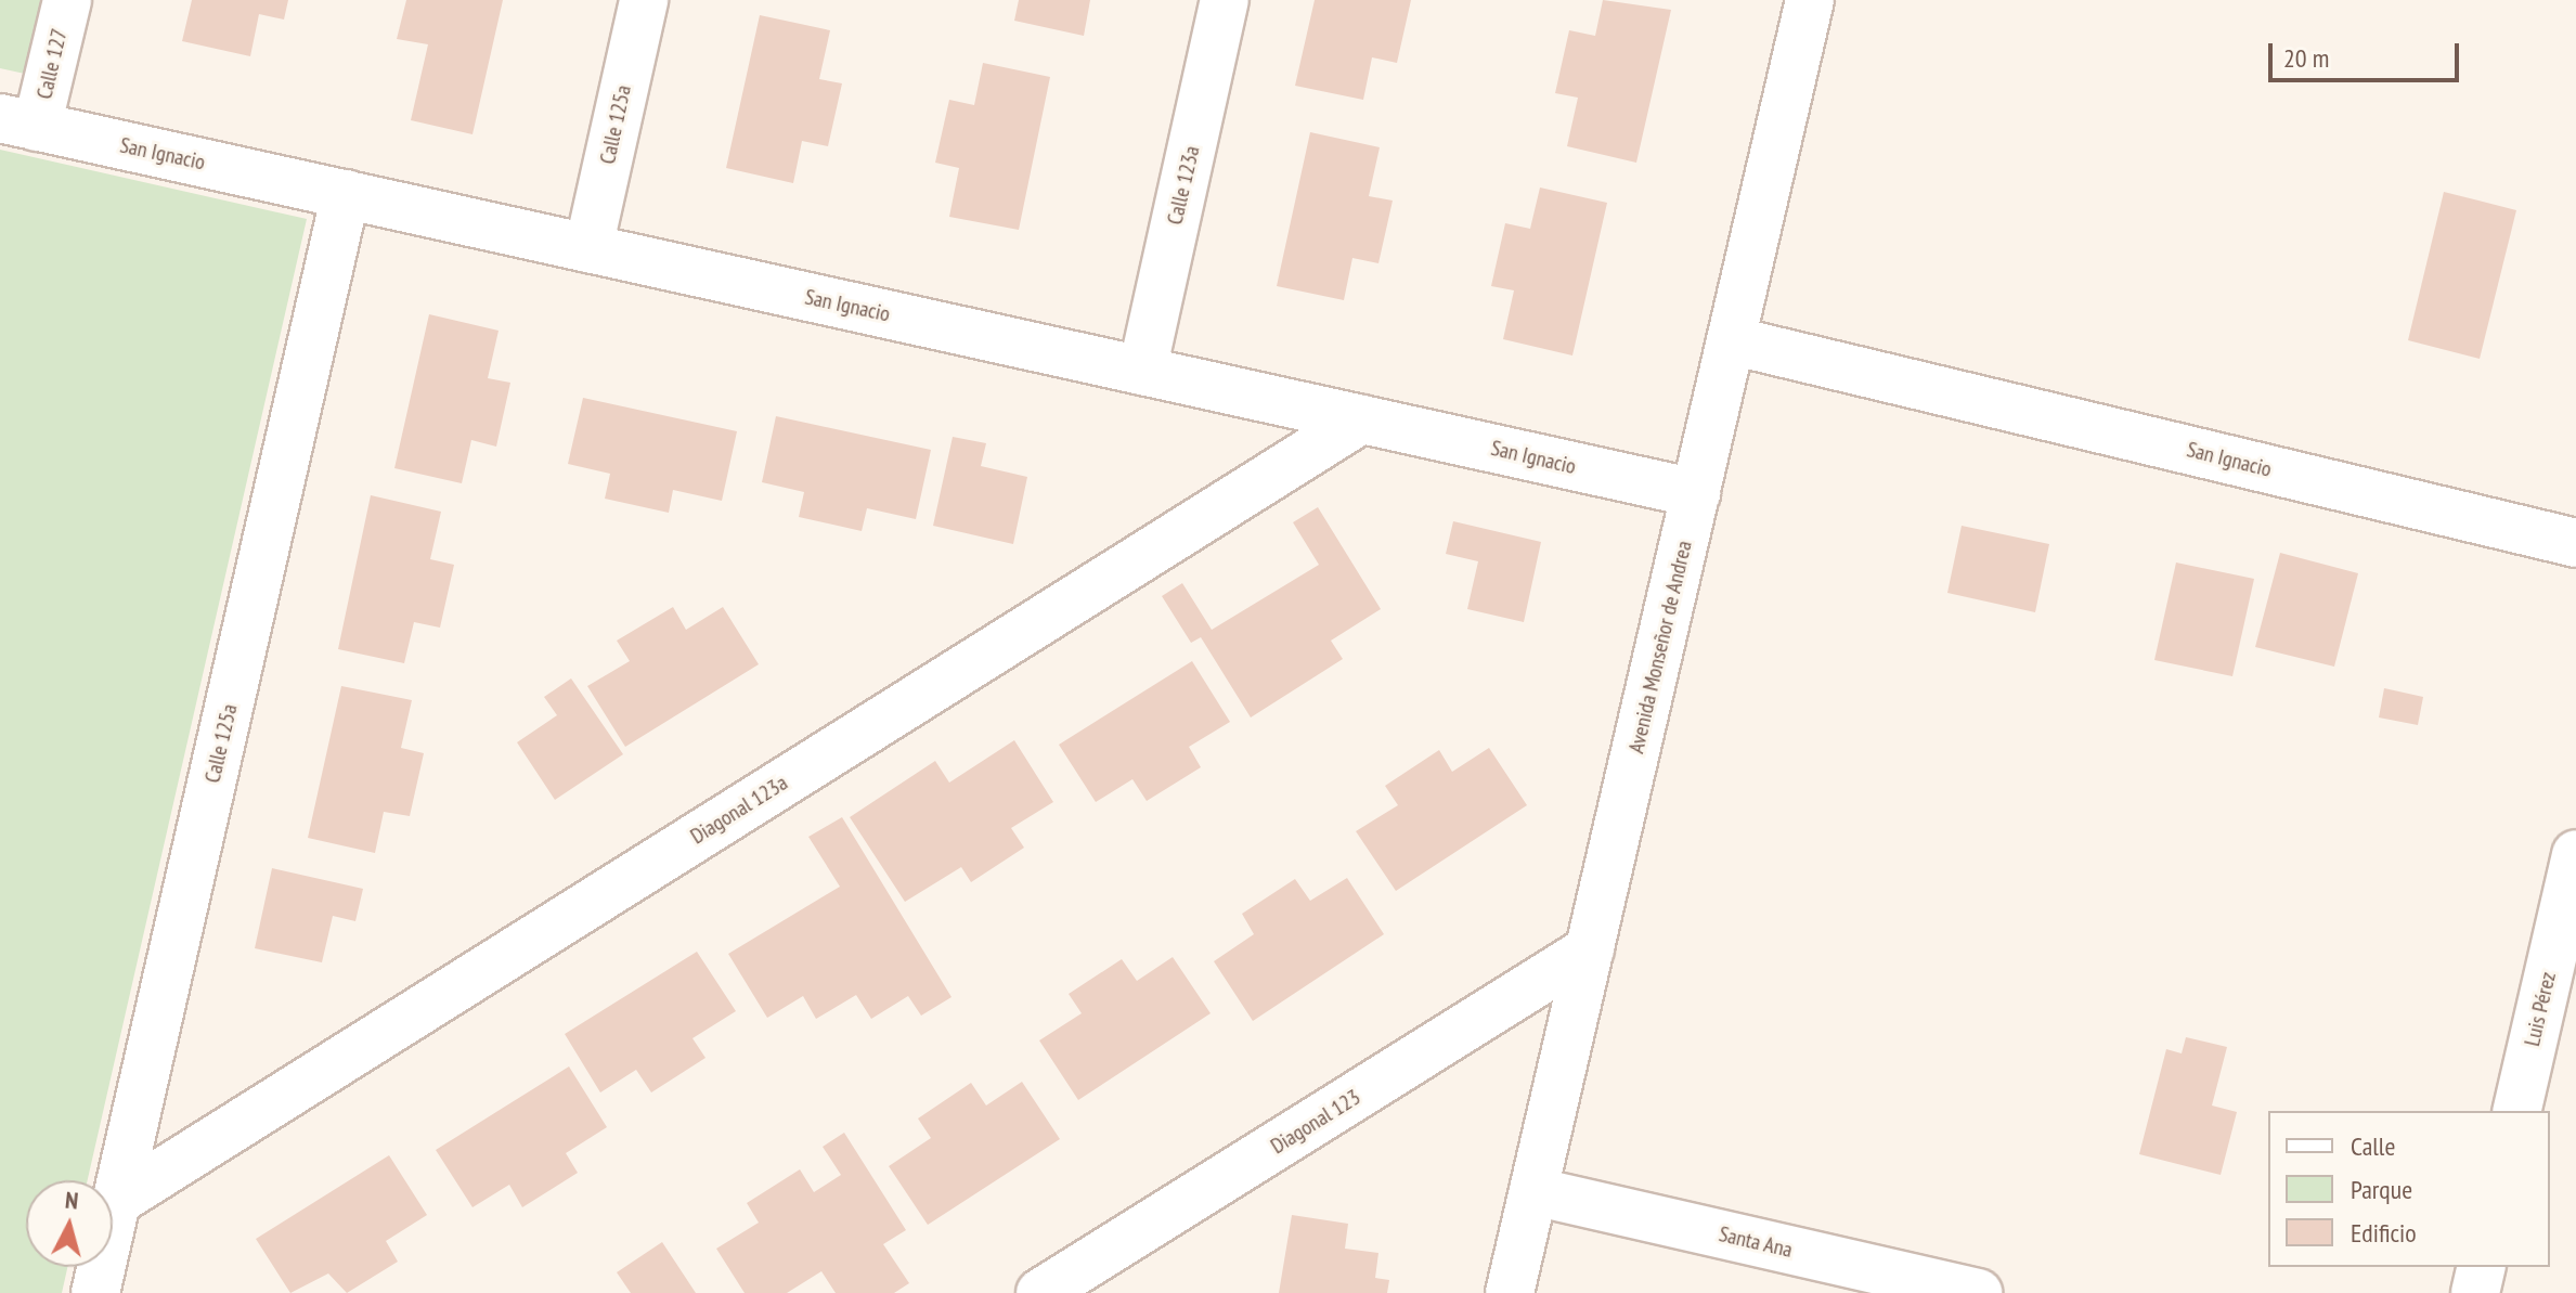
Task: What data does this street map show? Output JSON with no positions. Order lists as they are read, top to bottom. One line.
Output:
{"streets":{"street":["Calle 127","Calle 125a","San Ignacio","Calle 123a","Avenida Monseñor de Andrea","Diagonal 123a","Luis Pérez","Diagonal 123","Santa Ana"]},"crossings":[["Calle 127","San Ignacio"],["Calle 125a","San Ignacio"],["Calle 125a","Diagonal 123a"],["San Ignacio","Calle 123a"],["San Ignacio","Avenida Monseñor de Andrea"],["San Ignacio","Diagonal 123a"],["Avenida Monseñor de Andrea","Diagonal 123"],["Avenida Monseñor de Andrea","Santa Ana"]],"legend":["Calle","Parque","Edificio"],"scale_bar":"20 m","north":"top"}
